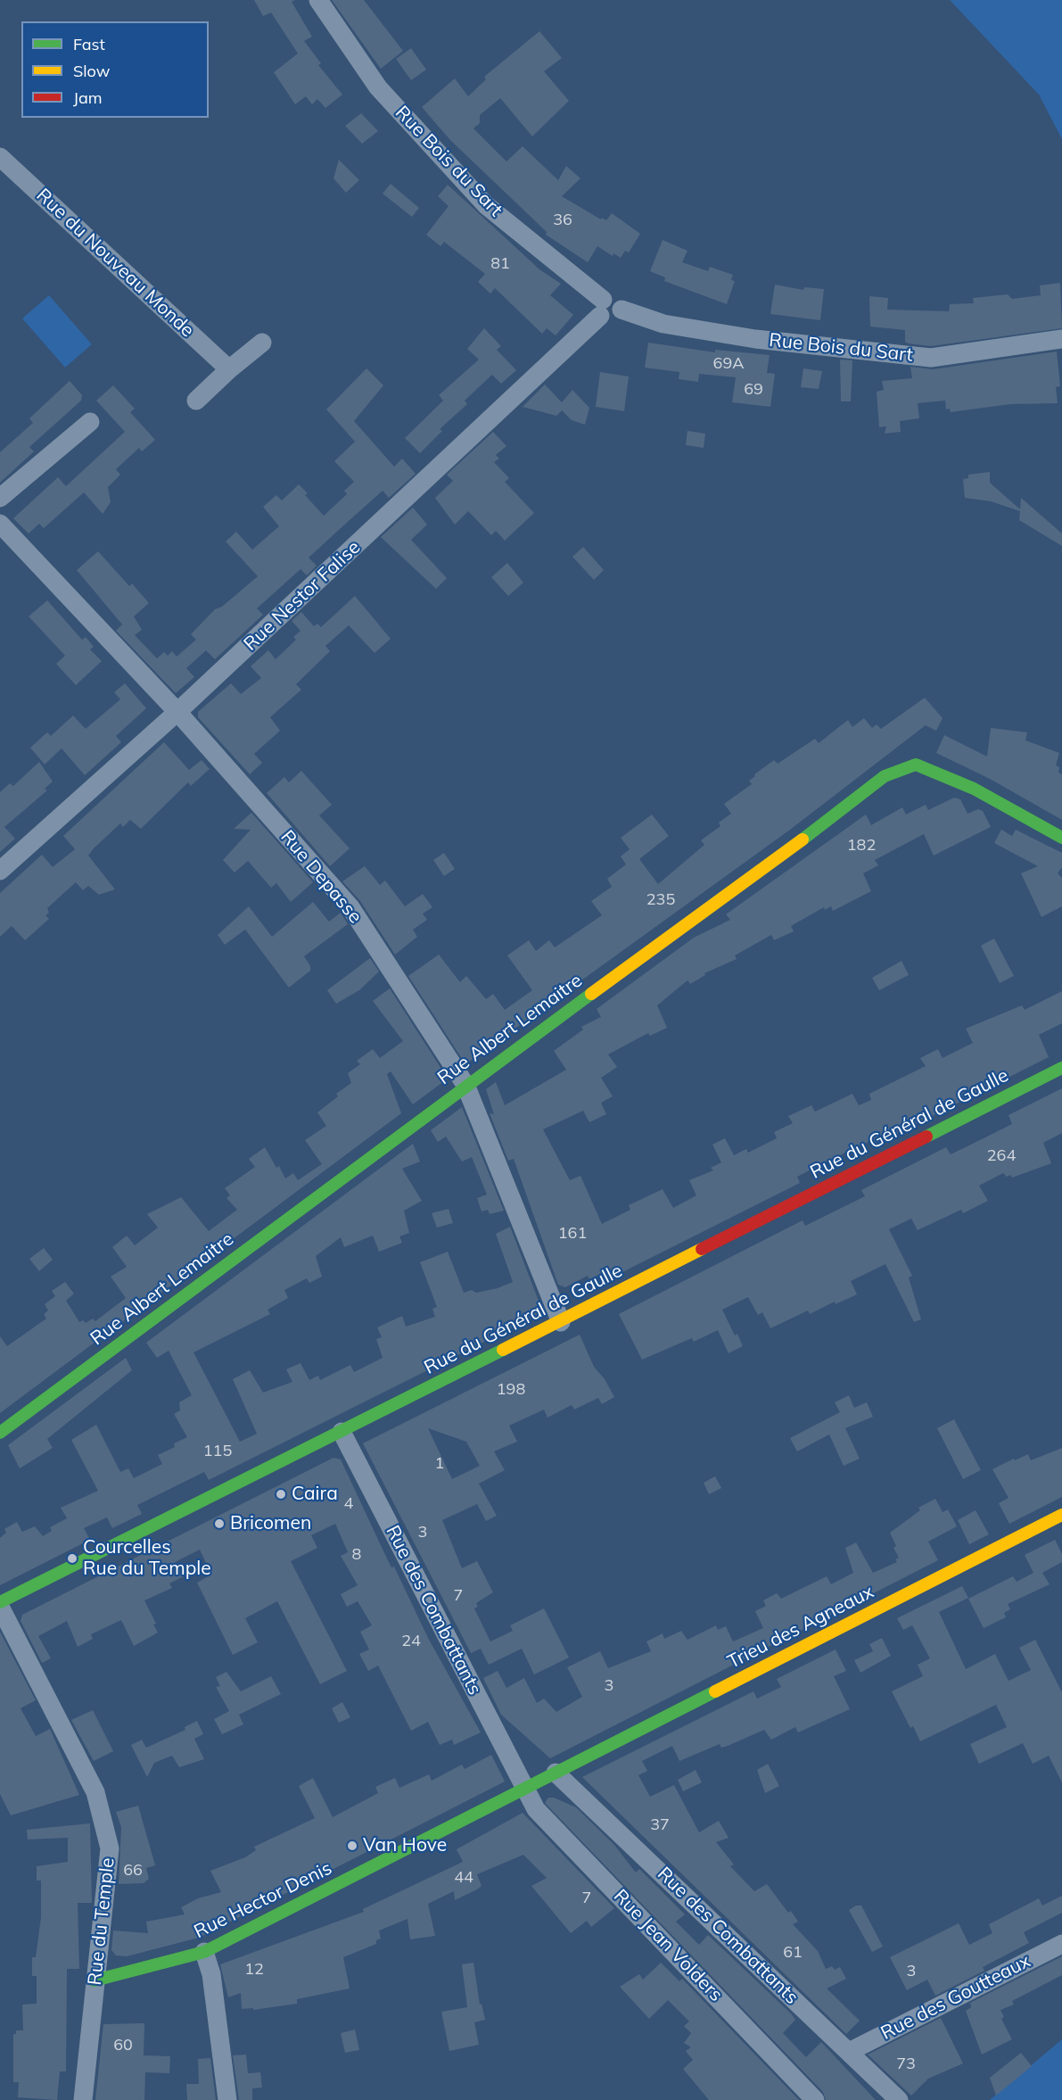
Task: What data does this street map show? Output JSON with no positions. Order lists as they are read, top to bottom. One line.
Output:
{"streets":{"street":["Rue Bois du Sart","Rue du Nouveau Monde","Rue Nestor Falise","Rue Depasse","Rue Albert Lemaitre","Rue du Général de Gaulle","Rue des Combattants","Trieu des Agneaux","Rue Hector Denis","Rue du Temple","Rue Jean Volders","Rue des Goutteaux"]},"crossings":[["Rue Bois du Sart","Rue Nestor Falise"],["Rue Nestor Falise","Rue Depasse"],["Rue Depasse","Rue Albert Lemaitre"],["Rue Depasse","Rue du Général de Gaulle"],["Rue du Général de Gaulle","Rue des Combattants"],["Rue du Général de Gaulle","Rue du Temple"],["Rue des Combattants","Trieu des Agneaux"],["Rue des Combattants","Rue Hector Denis"],["Rue des Combattants","Rue Jean Volders"],["Rue des Combattants","Rue des Goutteaux"],["Trieu des Agneaux","Rue Hector Denis"],["Trieu des Agneaux","Rue Jean Volders"],["Rue Hector Denis","Rue du Temple"],["Rue Hector Denis","Rue Jean Volders"]],"places":["Caira","Bricomen","Courcelles Rue du Temple","Van Hove"],"house_numbers":["36","81","69A","69","182","235","264","161","198","115","1","4","3","8","7","24","3","37","66","44","7","61","12","3","60","73"],"legend":["Fast","Slow","Jam"]}
